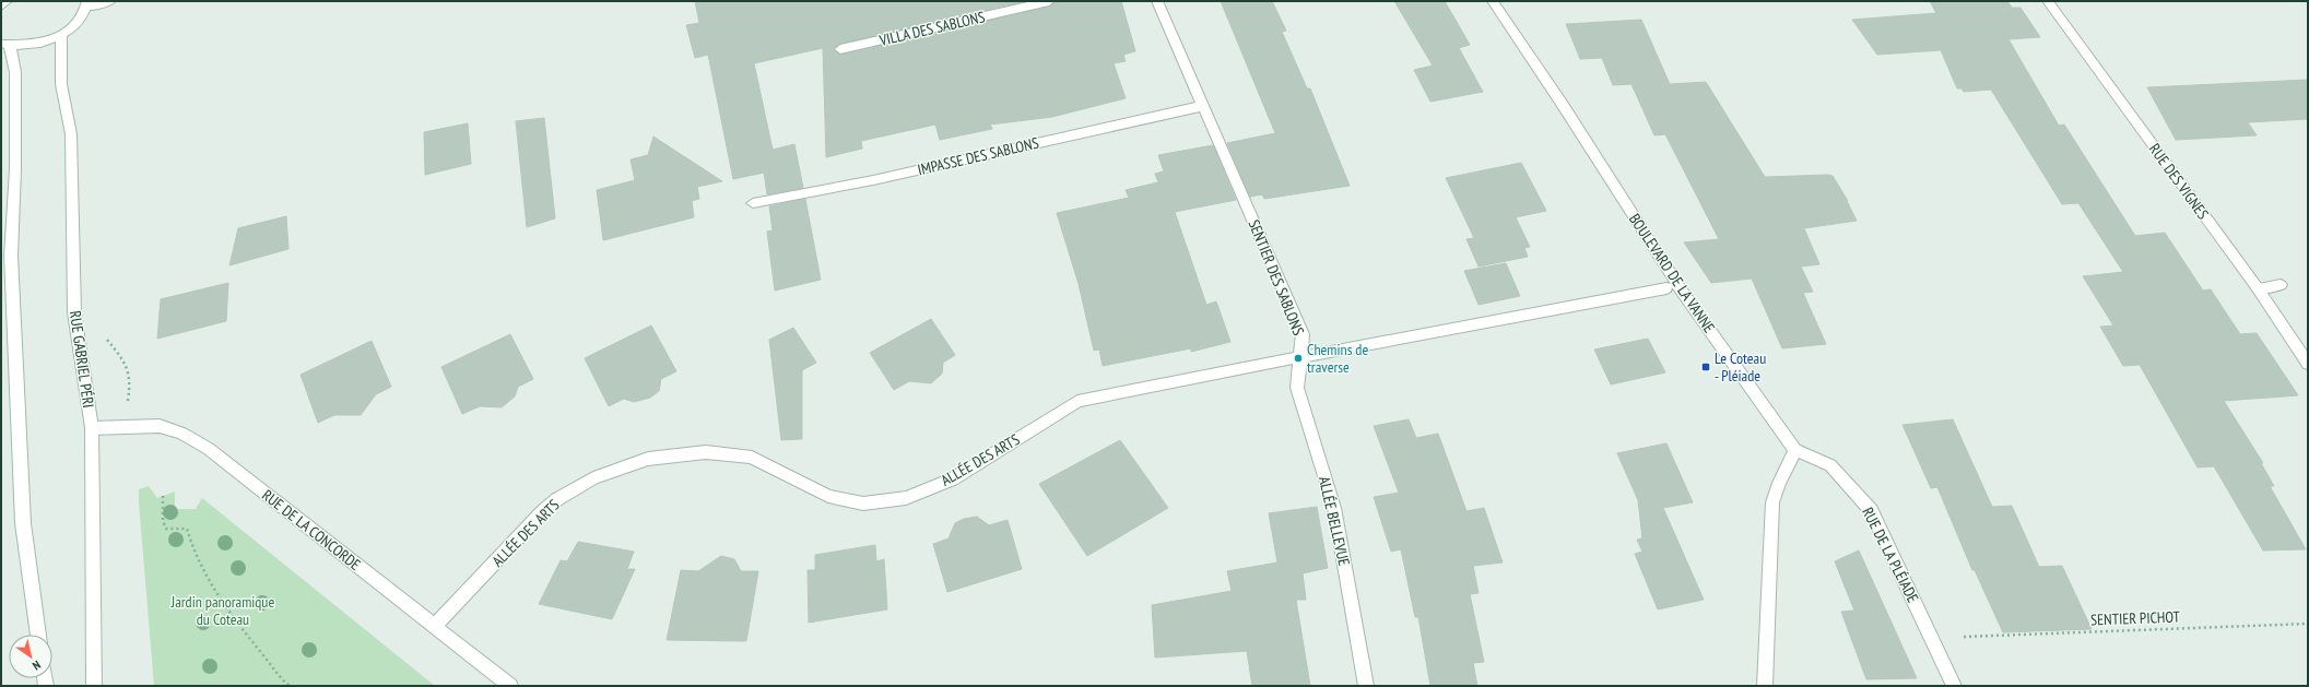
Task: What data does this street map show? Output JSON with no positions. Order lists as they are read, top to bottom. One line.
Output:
{"streets":{"street":["VILLA DES SABLONS","IMPASSE DES SABLONS","RUE DES VIGNES","BOULEVARD DE LA VANNE","SENTIER DES SABLONS","RUE GABRIEL PÉRI","ALLÉE DES ARTS","ALLÉE BELLEVUE","RUE DE LA CONCORDE","RUE DE LA PLÉIADE"],"path":["SENTIER PICHOT"]},"crossings":[["IMPASSE DES SABLONS","SENTIER DES SABLONS"],["BOULEVARD DE LA VANNE","RUE DE LA PLÉIADE"],["SENTIER DES SABLONS","ALLÉE DES ARTS"],["SENTIER DES SABLONS","ALLÉE BELLEVUE"],["RUE GABRIEL PÉRI","RUE DE LA CONCORDE"],["ALLÉE DES ARTS","ALLÉE BELLEVUE"],["ALLÉE DES ARTS","RUE DE LA CONCORDE"]],"parks":["Jardin panoramique du Coteau"],"places":{"other":["Chemins de traverse"],"transit":["Le Coteau - Pléiade"]},"north":"bottom right"}
